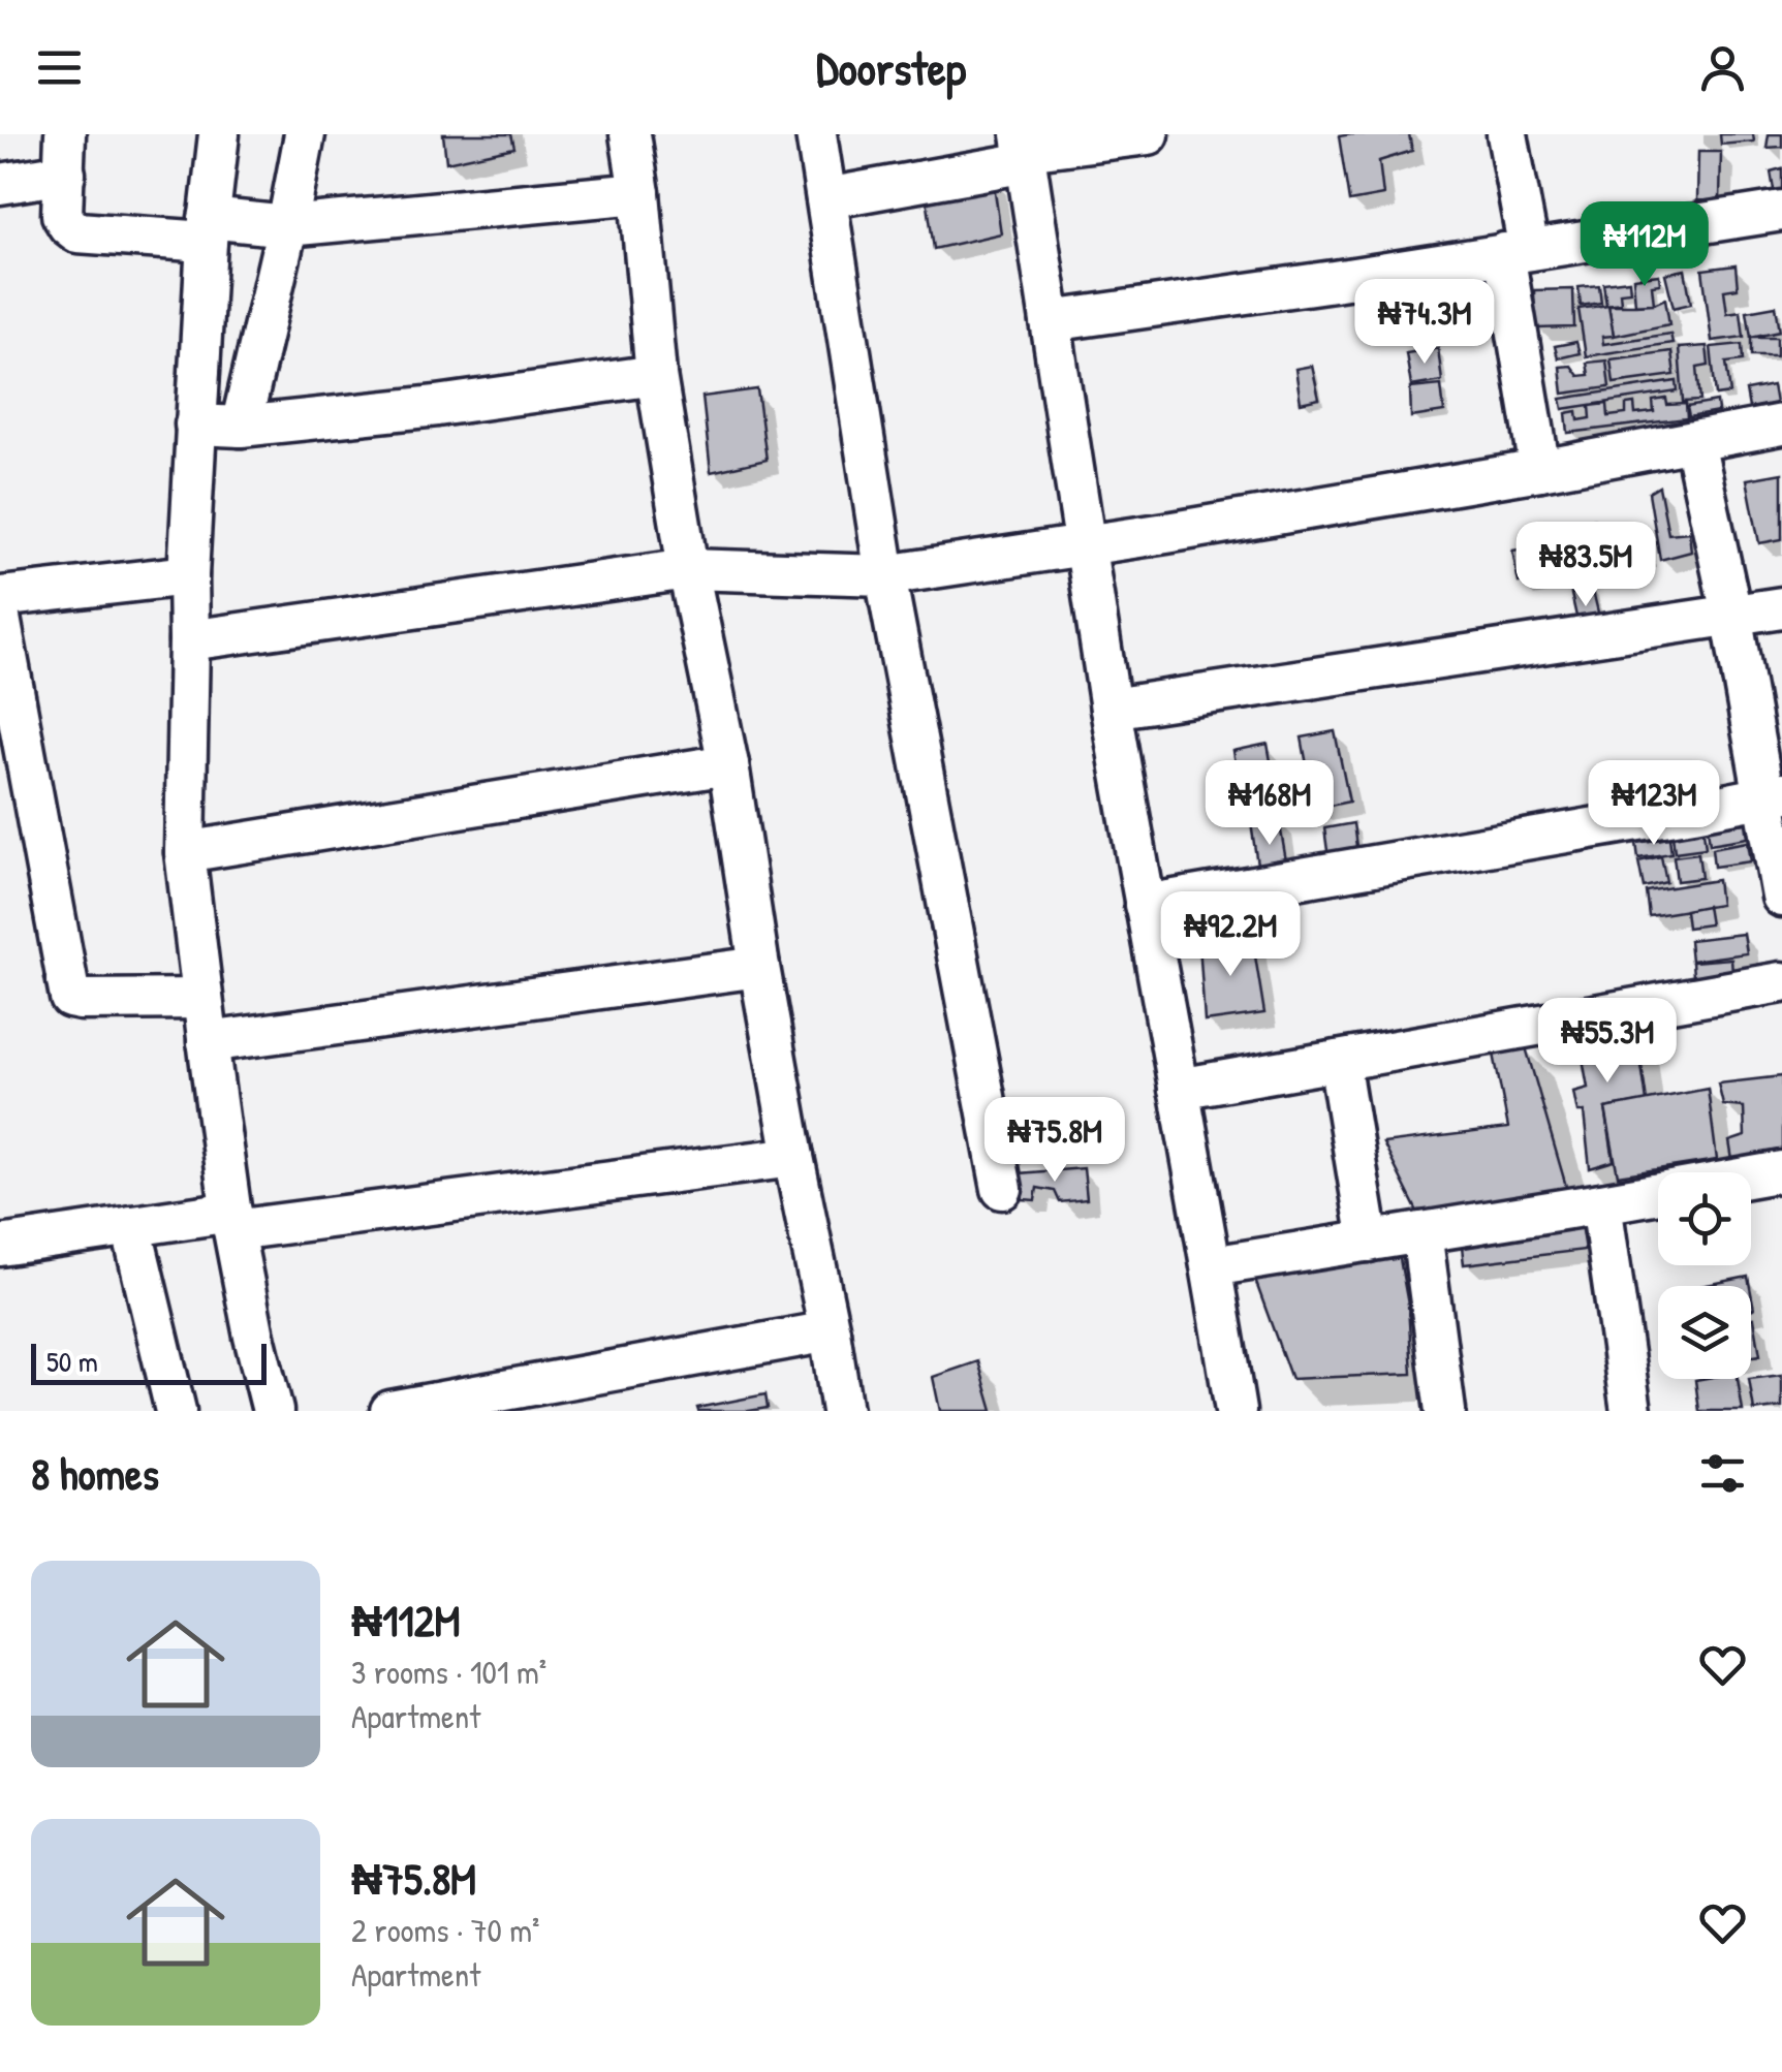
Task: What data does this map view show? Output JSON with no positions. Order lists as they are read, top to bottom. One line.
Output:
{"scale_bar":"50 m","page":{"header":"Doorstep","price":["₦112M","₦74.3M","₦83.5M","₦168M","₦123M","₦92.2M","₦55.3M","₦75.8M"],"scale":"50 m","heading":"8 homes","list":[{"name":"₦112M","note":"3 rooms · 101 m² · Apartment"},{"name":"₦75.8M","note":"2 rooms · 70 m² · Apartment"}]}}
